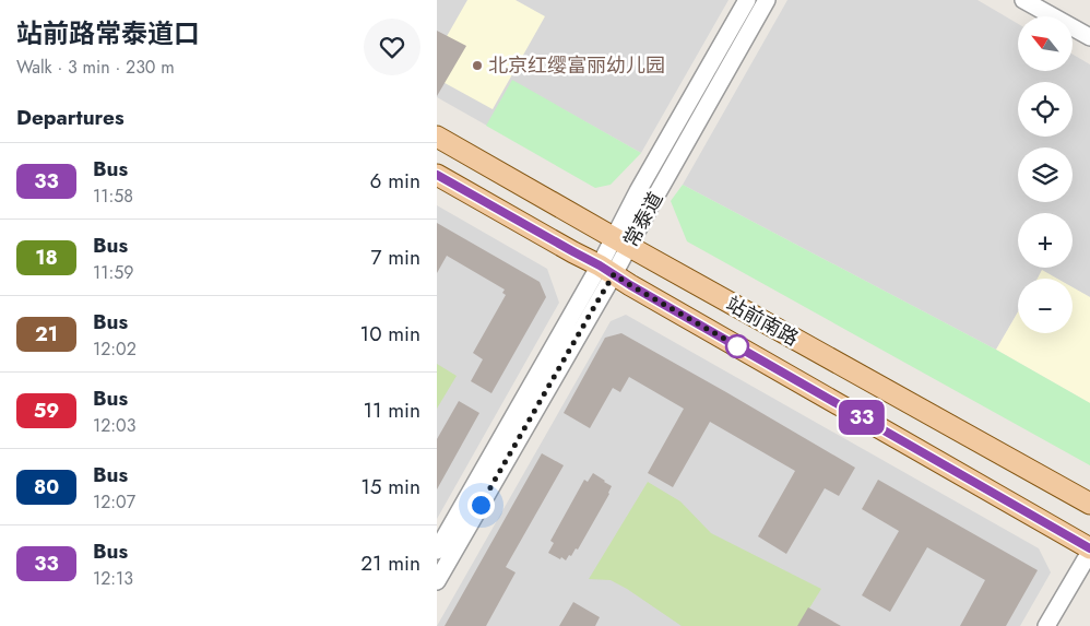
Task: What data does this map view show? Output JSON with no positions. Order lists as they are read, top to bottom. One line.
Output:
{"streets":{"main road":["站前南路"],"street":["常泰道"]},"crossings":[["常泰道","站前南路"]],"places":["北京红缨富丽幼儿园"],"lines":["bus line 33"],"north":"top left","page":{"heading":[["站前路常泰道口","Walk · 3 min · 230 m"],"Departures"],"on_map":"33","map_buttons":["+","−"],"list":[{"mark":"33","name":"Bus","note":"11:58","value":"6 min"},{"mark":"18","name":"Bus","note":"11:59","value":"7 min"},{"mark":"21","name":"Bus","note":"12:02","value":"10 min"},{"mark":"59","name":"Bus","note":"12:03","value":"11 min"},{"mark":"80","name":"Bus","note":"12:07","value":"15 min"},{"mark":"33","name":"Bus","note":"12:13","value":"21 min"}]}}
